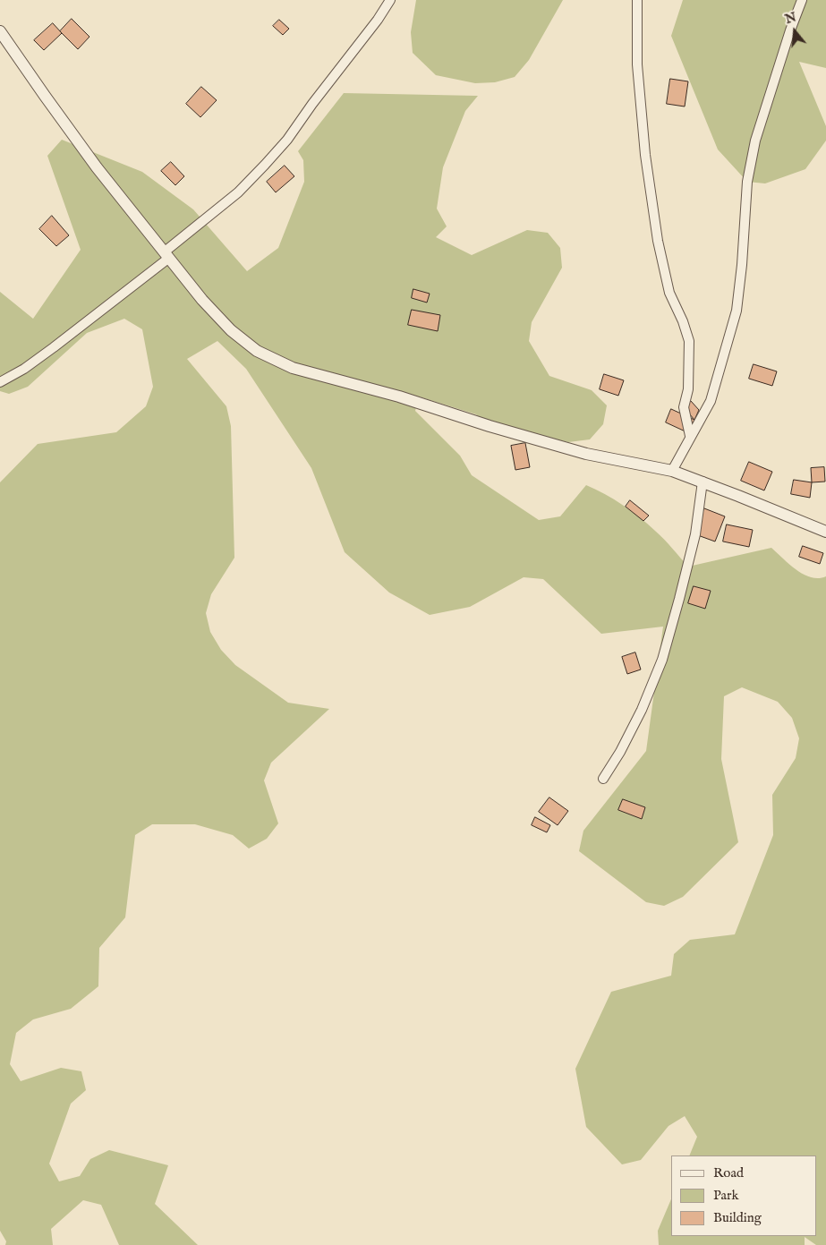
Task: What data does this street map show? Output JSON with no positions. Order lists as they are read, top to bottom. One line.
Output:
{"legend":["Road","Park","Building"],"north":"top"}
